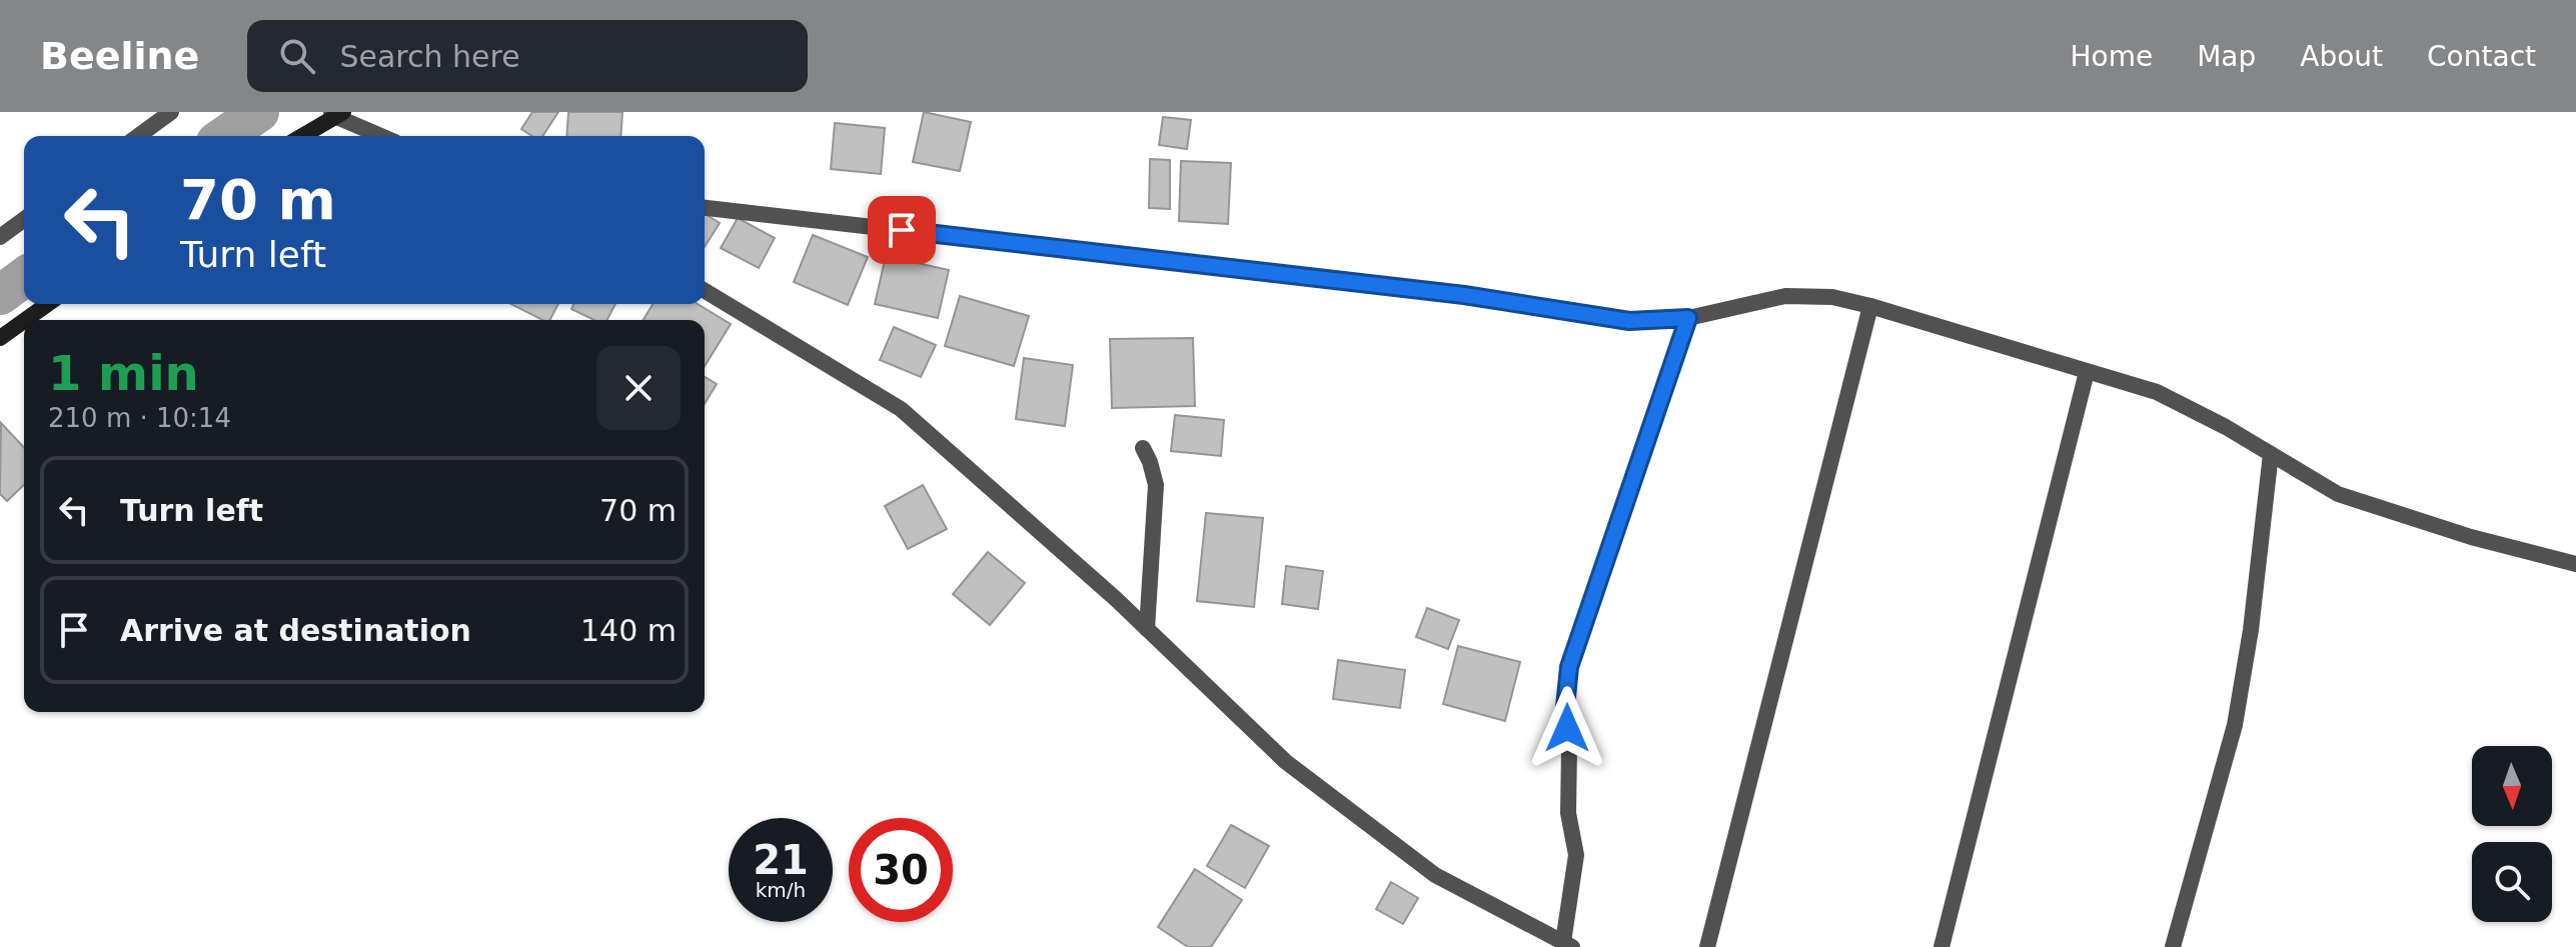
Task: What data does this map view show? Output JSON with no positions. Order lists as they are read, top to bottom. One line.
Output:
{"north":"bottom","page":{"header":"Beeline","search":"Search here","nav":["Home","Map","About","Contact"],"turn":["70 m","Turn left"],"heading":["1 min","210 m · 10:14"],"list":[{"name":"Turn left","value":"70 m"},{"name":"Arrive at destination","value":"140 m"}],"speed":"21 km/h","limit":"30"}}
